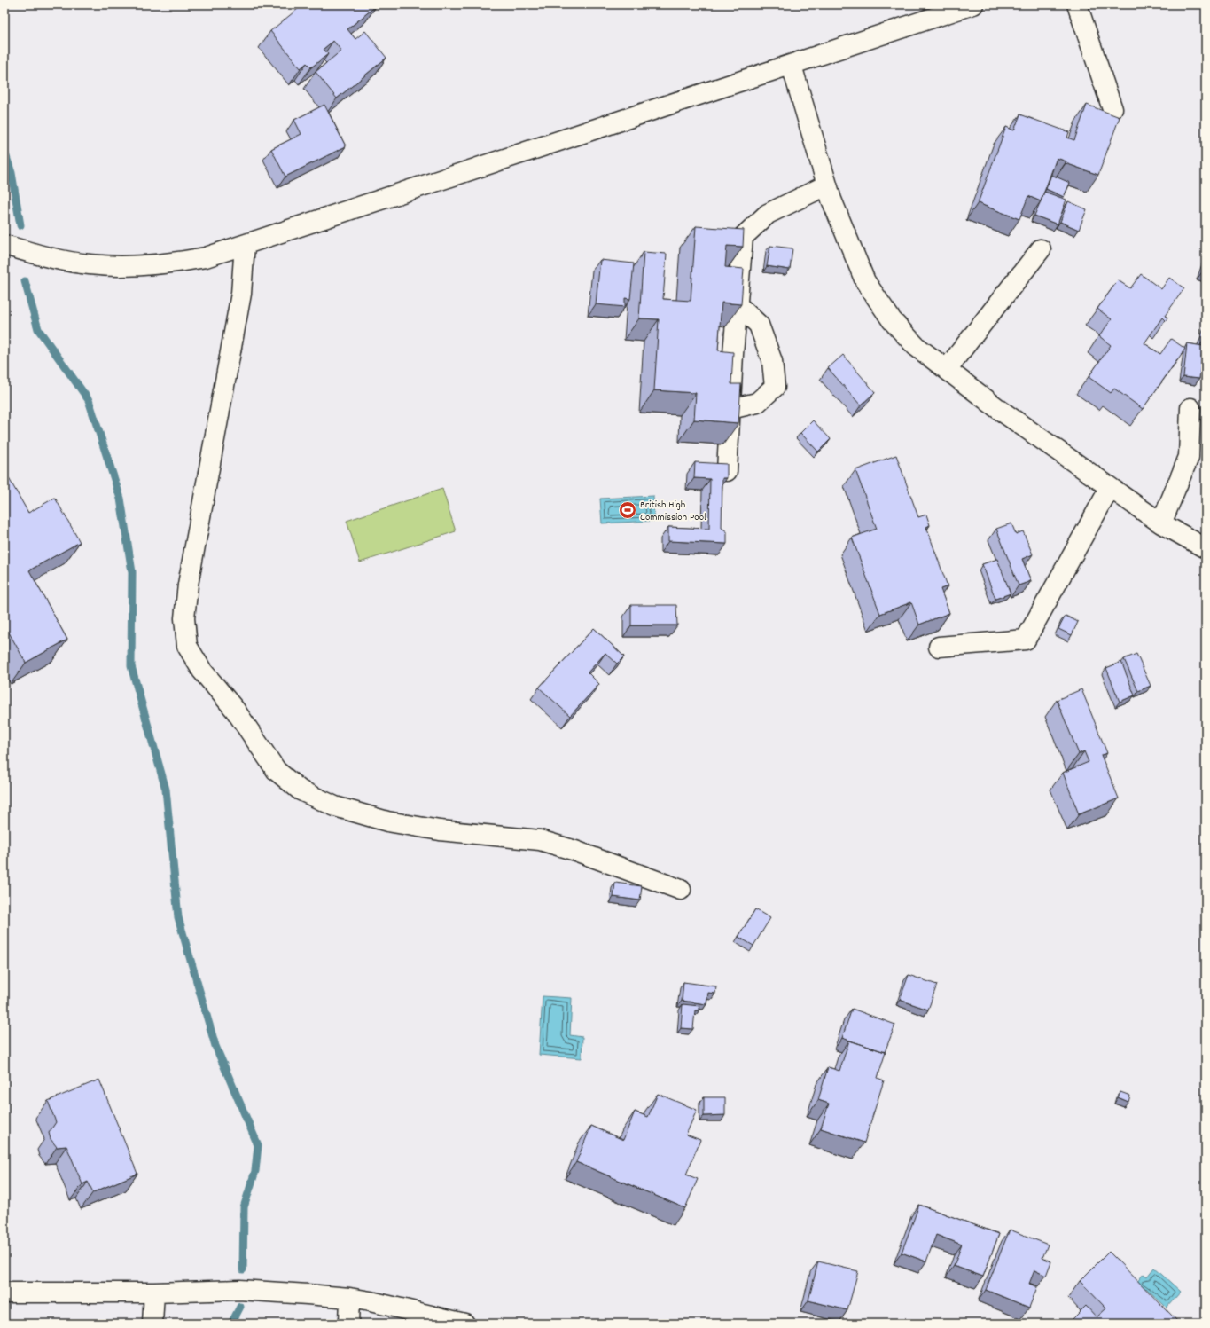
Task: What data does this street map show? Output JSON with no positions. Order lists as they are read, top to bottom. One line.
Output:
{"places":{"sports":["British High Commission Pool"]}}
